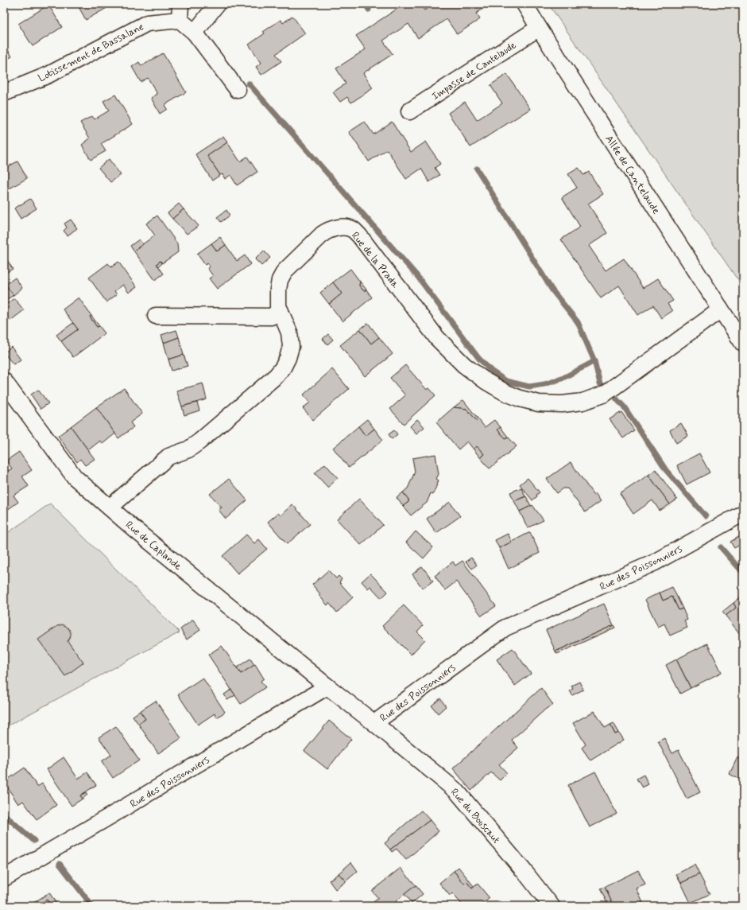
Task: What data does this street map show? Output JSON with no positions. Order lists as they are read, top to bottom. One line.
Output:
{"streets":{"street":["Lotissement de Bassalane","Impasse de Cantelaude","Allée de Cantelaude","Rue de la Prada","Rue de Caplande","Rue des Poissonniers","Rue du Bouscaut"]},"crossings":[["Impasse de Cantelaude","Allée de Cantelaude"],["Allée de Cantelaude","Rue de la Prada"],["Rue de la Prada","Rue de Caplande"],["Rue de Caplande","Rue des Poissonniers"],["Rue des Poissonniers","Rue du Bouscaut"]]}
